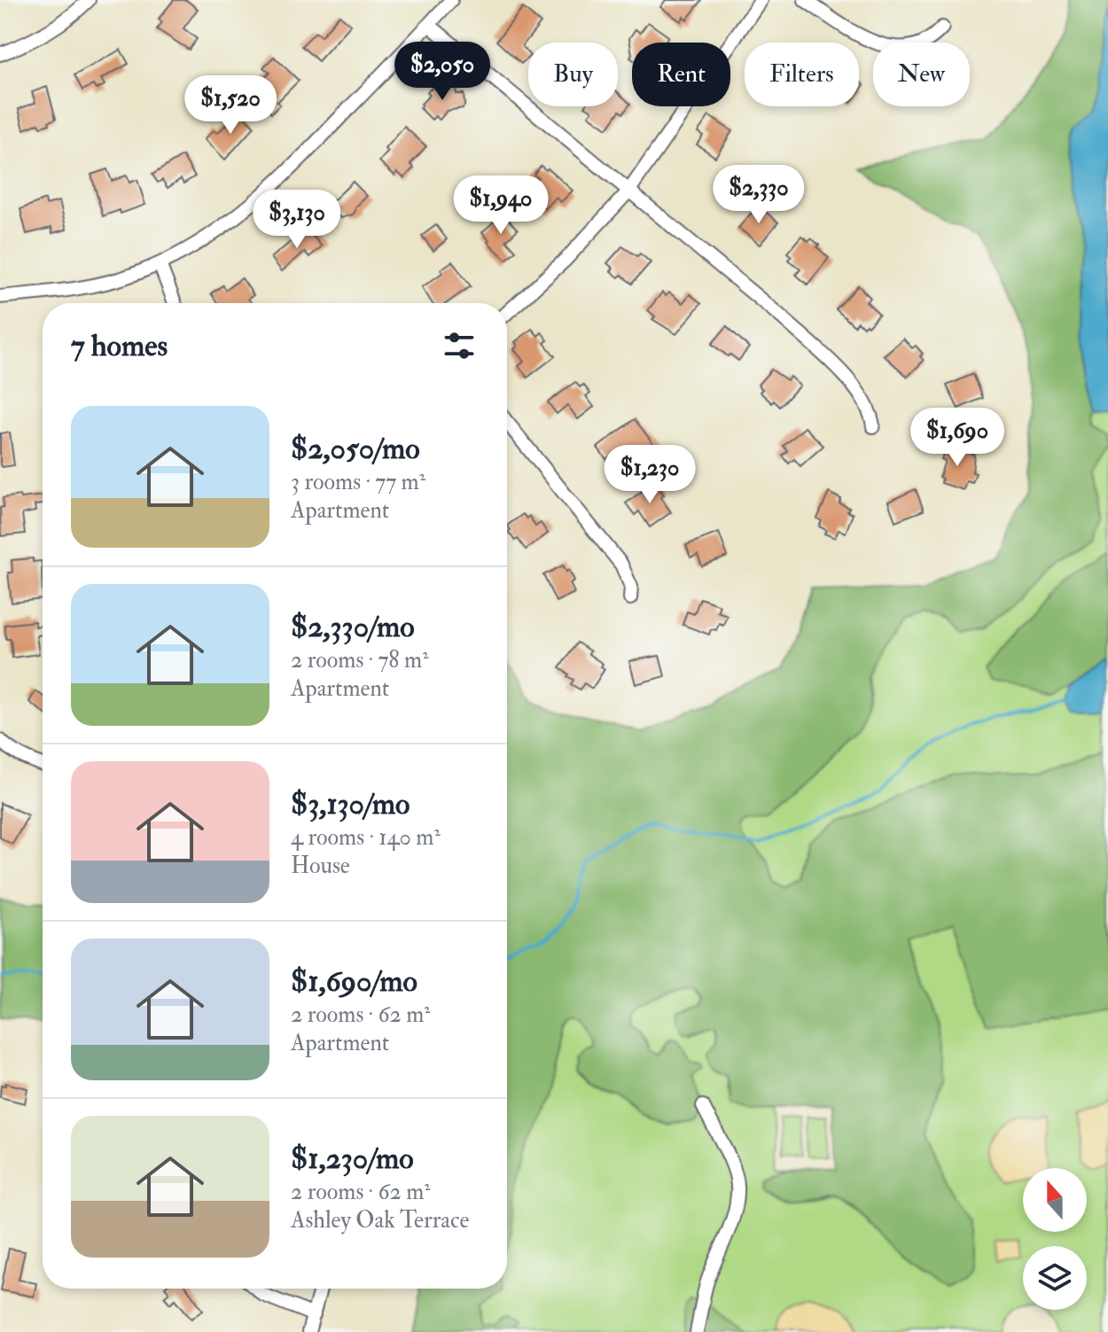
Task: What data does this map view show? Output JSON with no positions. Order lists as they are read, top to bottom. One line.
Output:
{"north":"top","page":{"price":["$2,050","$1,520","$2,330","$1,940","$3,130","$1,690","$1,230"],"chip":["Buy","Rent","Filters","New"],"heading":"7 homes","list":[{"name":"$2,050/mo","note":"3 rooms · 77 m² · Apartment"},{"name":"$2,330/mo","note":"2 rooms · 78 m² · Apartment"},{"name":"$3,130/mo","note":"4 rooms · 140 m² · House"},{"name":"$1,690/mo","note":"2 rooms · 62 m² · Apartment"},{"name":"$1,230/mo","note":"2 rooms · 62 m² · Ashley Oak Terrace"}]}}
